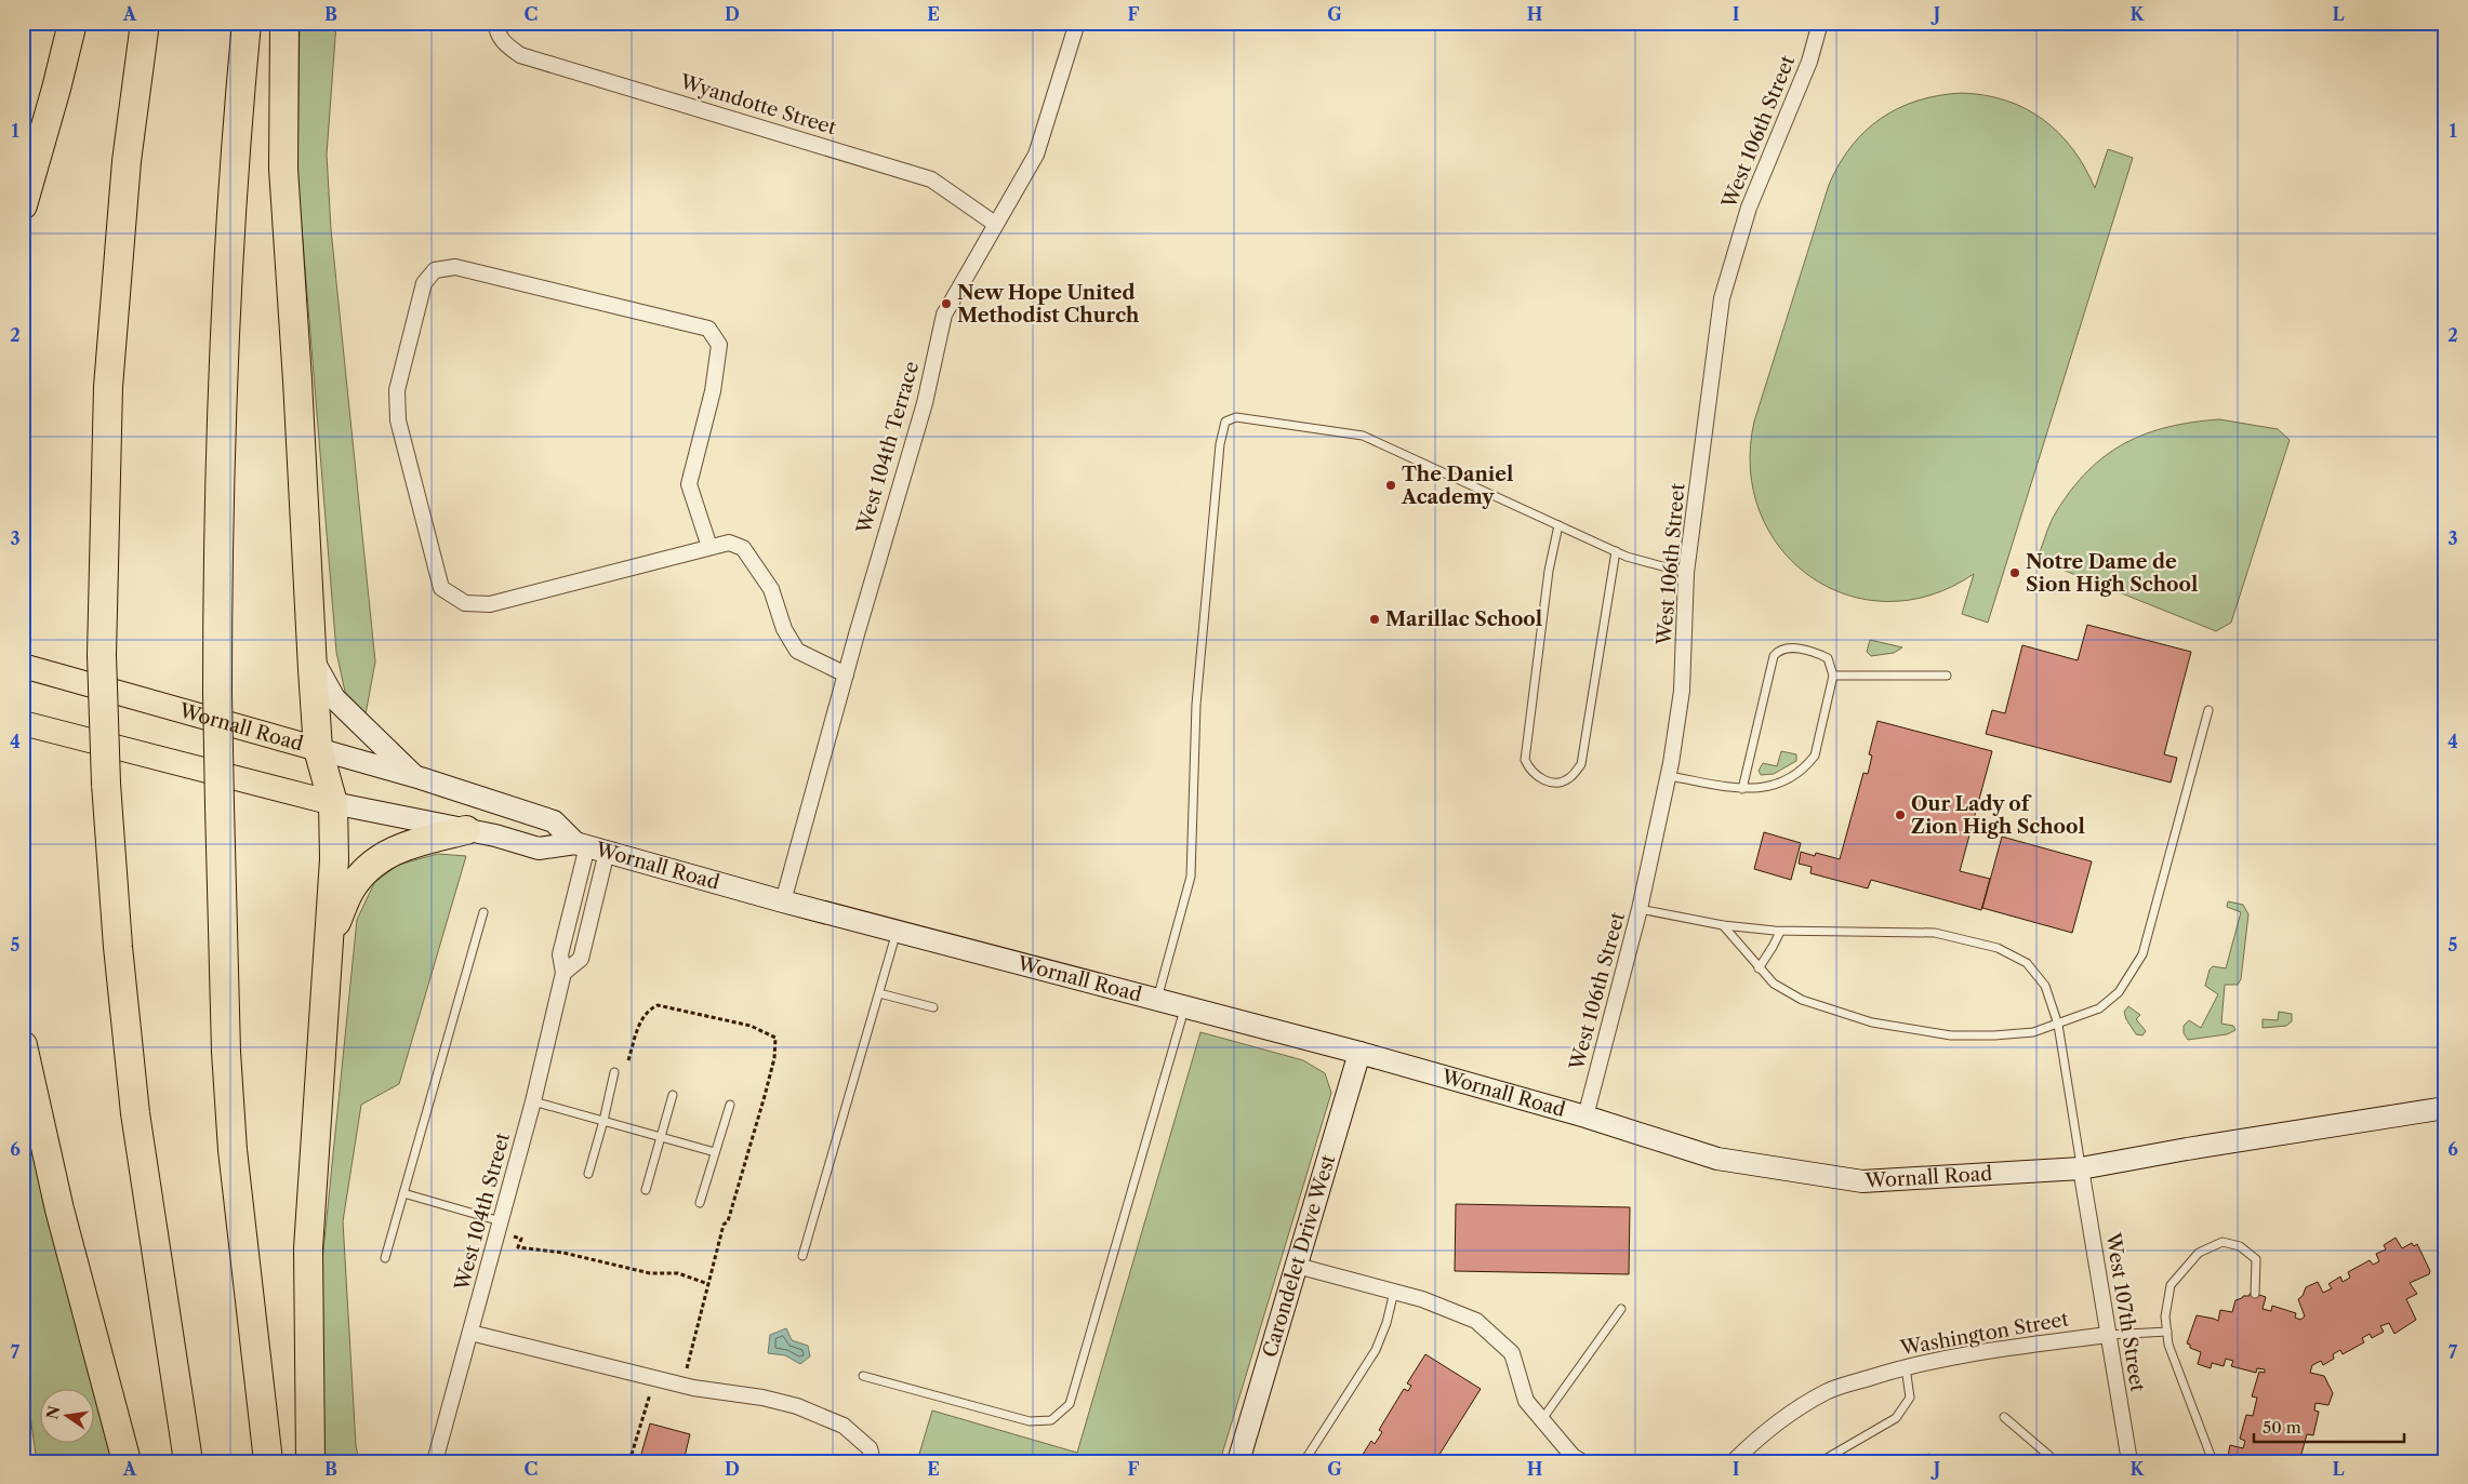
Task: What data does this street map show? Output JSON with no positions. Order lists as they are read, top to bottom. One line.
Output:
{"streets":{"main road":["Wornall Road","Carondelet Drive West"],"street":["Wyandotte Street","West 106th Street","West 104th Terrace","West 104th Street","West 107th Street","Washington Street"]},"crossings":[["Wyandotte Street","West 104th Terrace"],["West 106th Street","Wornall Road"],["West 104th Terrace","Wornall Road"],["Wornall Road","West 104th Street"],["Wornall Road","Carondelet Drive West"],["Wornall Road","West 107th Street"],["West 107th Street","Washington Street"]],"places":["New Hope United Methodist Church","The Daniel Academy","Notre Dame de Sion High School","Marillac School","Our Lady of Zion High School"],"scale_bar":"50 m","north":"left","grid":{"columns":["A","B","C","D","E","F","G","H","I","J","K","L"],"rows":["1","2","3","4","5","6","7"]}}
